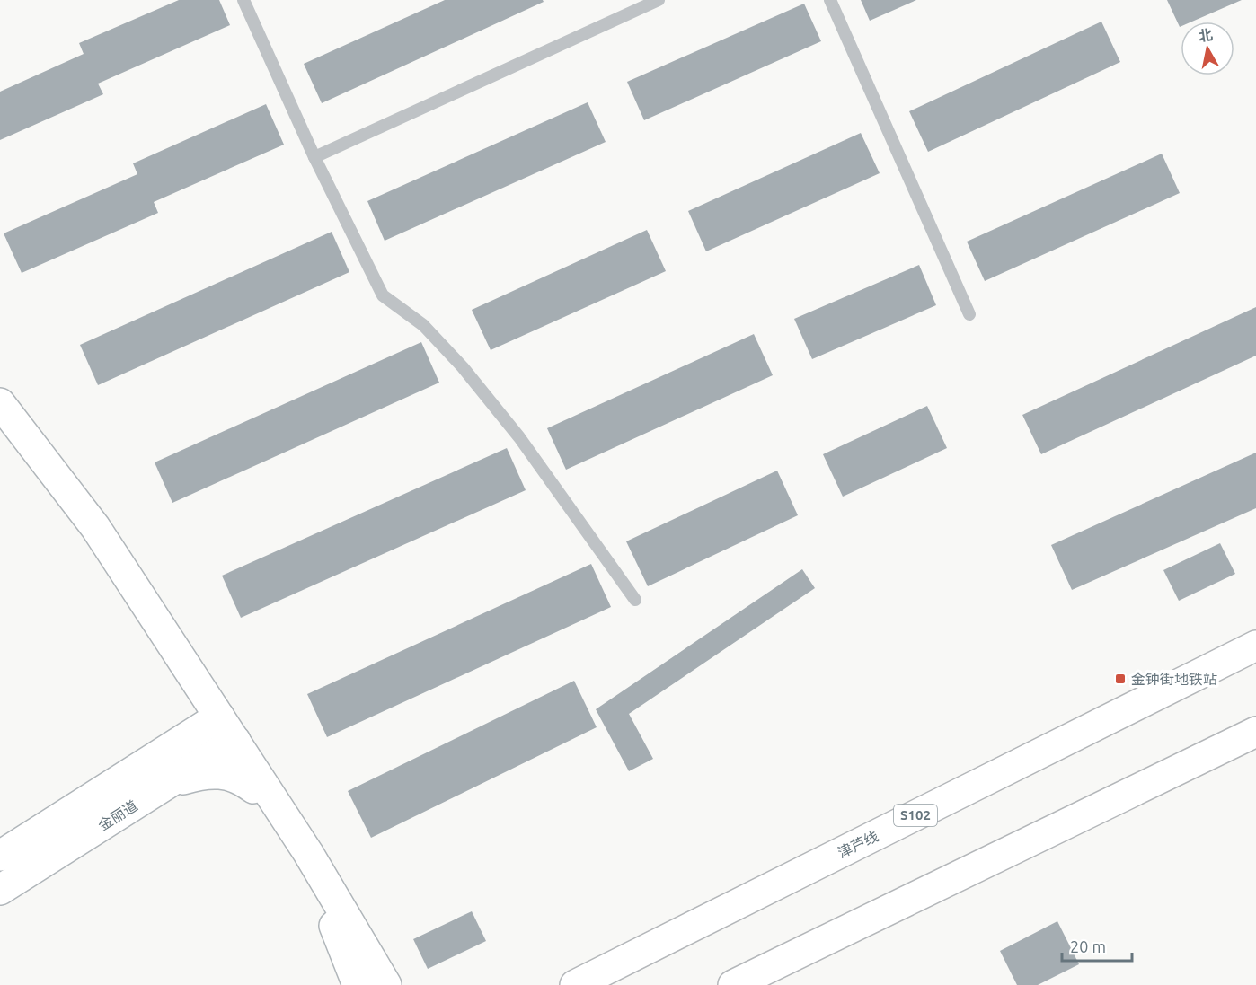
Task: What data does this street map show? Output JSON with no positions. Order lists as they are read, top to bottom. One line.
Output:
{"streets":{"main road":["金丽道","S102","津芦线"]},"places":{"transit":["金钟街地铁站"]},"scale_bar":"20 m","north":"top"}
